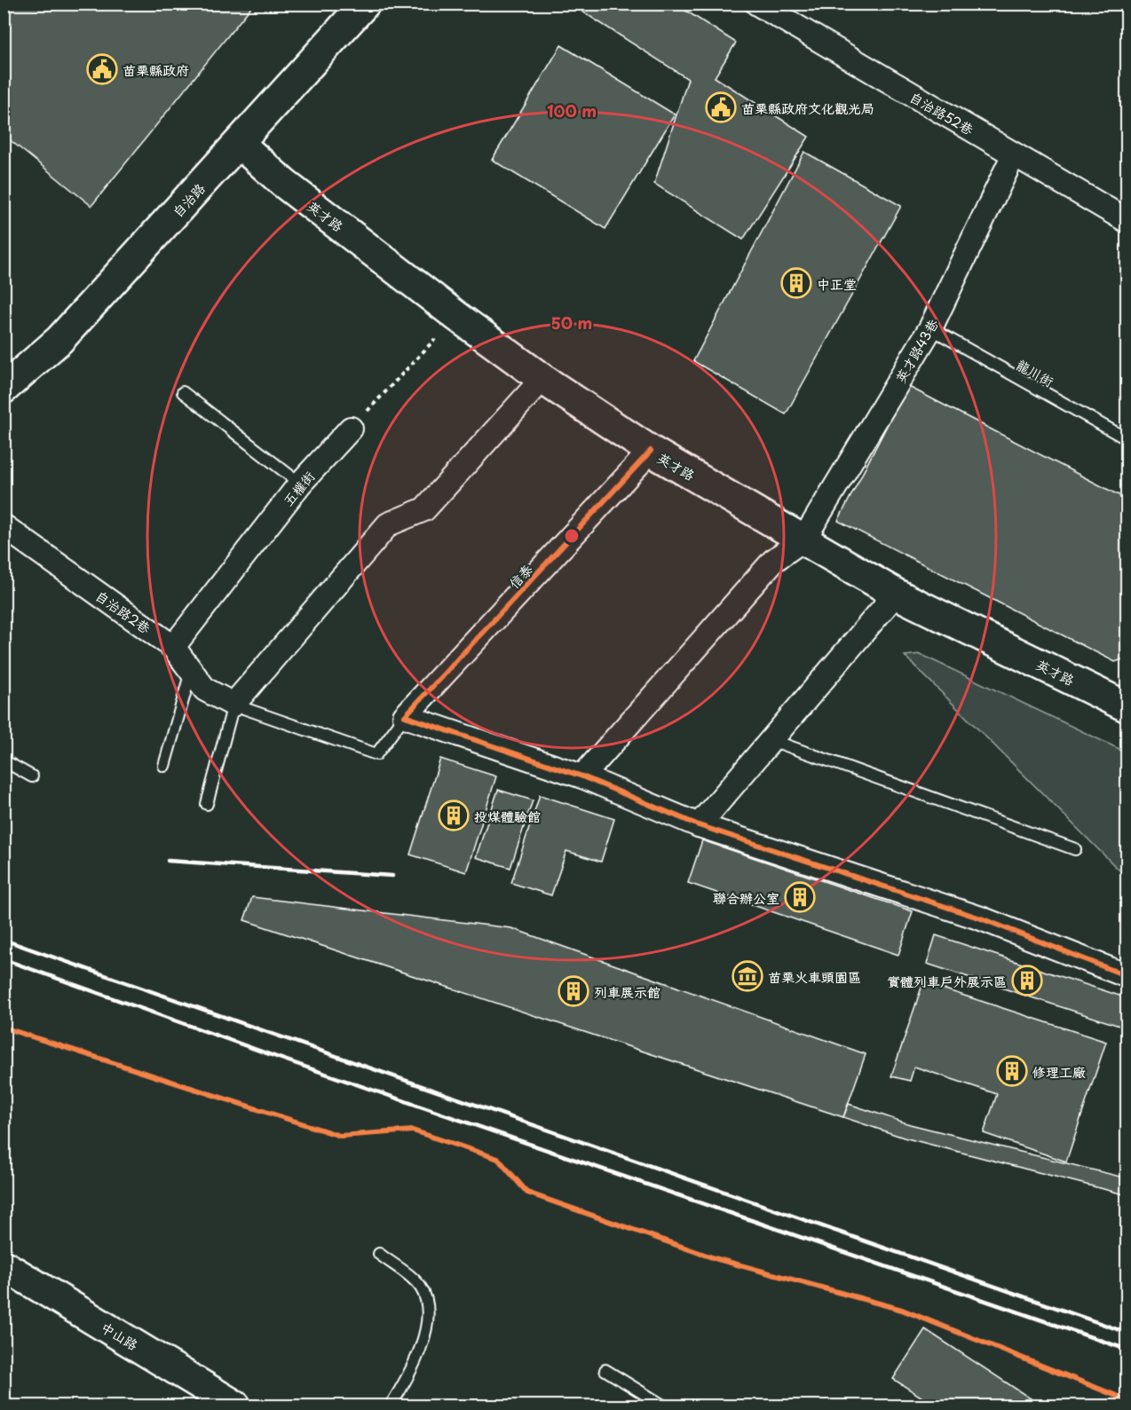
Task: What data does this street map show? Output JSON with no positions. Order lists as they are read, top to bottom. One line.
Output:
{"streets":{"street":["自治路52巷","自治路","英才路","英才路43巷","五權街","信泰","自治路2巷","中山路"],"lane":["龍川街"]},"crossings":[["自治路52巷","英才路43巷"],["自治路","英才路"],["英才路","英才路43巷"],["英才路","信泰"],["英才路43巷","龍川街"],["五權街","自治路2巷"]],"places":{"public building":["苗栗縣政府","苗栗縣政府文化觀光局"],"building":["中正堂","投煤體驗館","聯合辦公室","實體列車戶外展示區","列車展示館","修理工廠"],"museum":["苗栗火車頭園區"]},"rings":["100 m","50 m"]}
